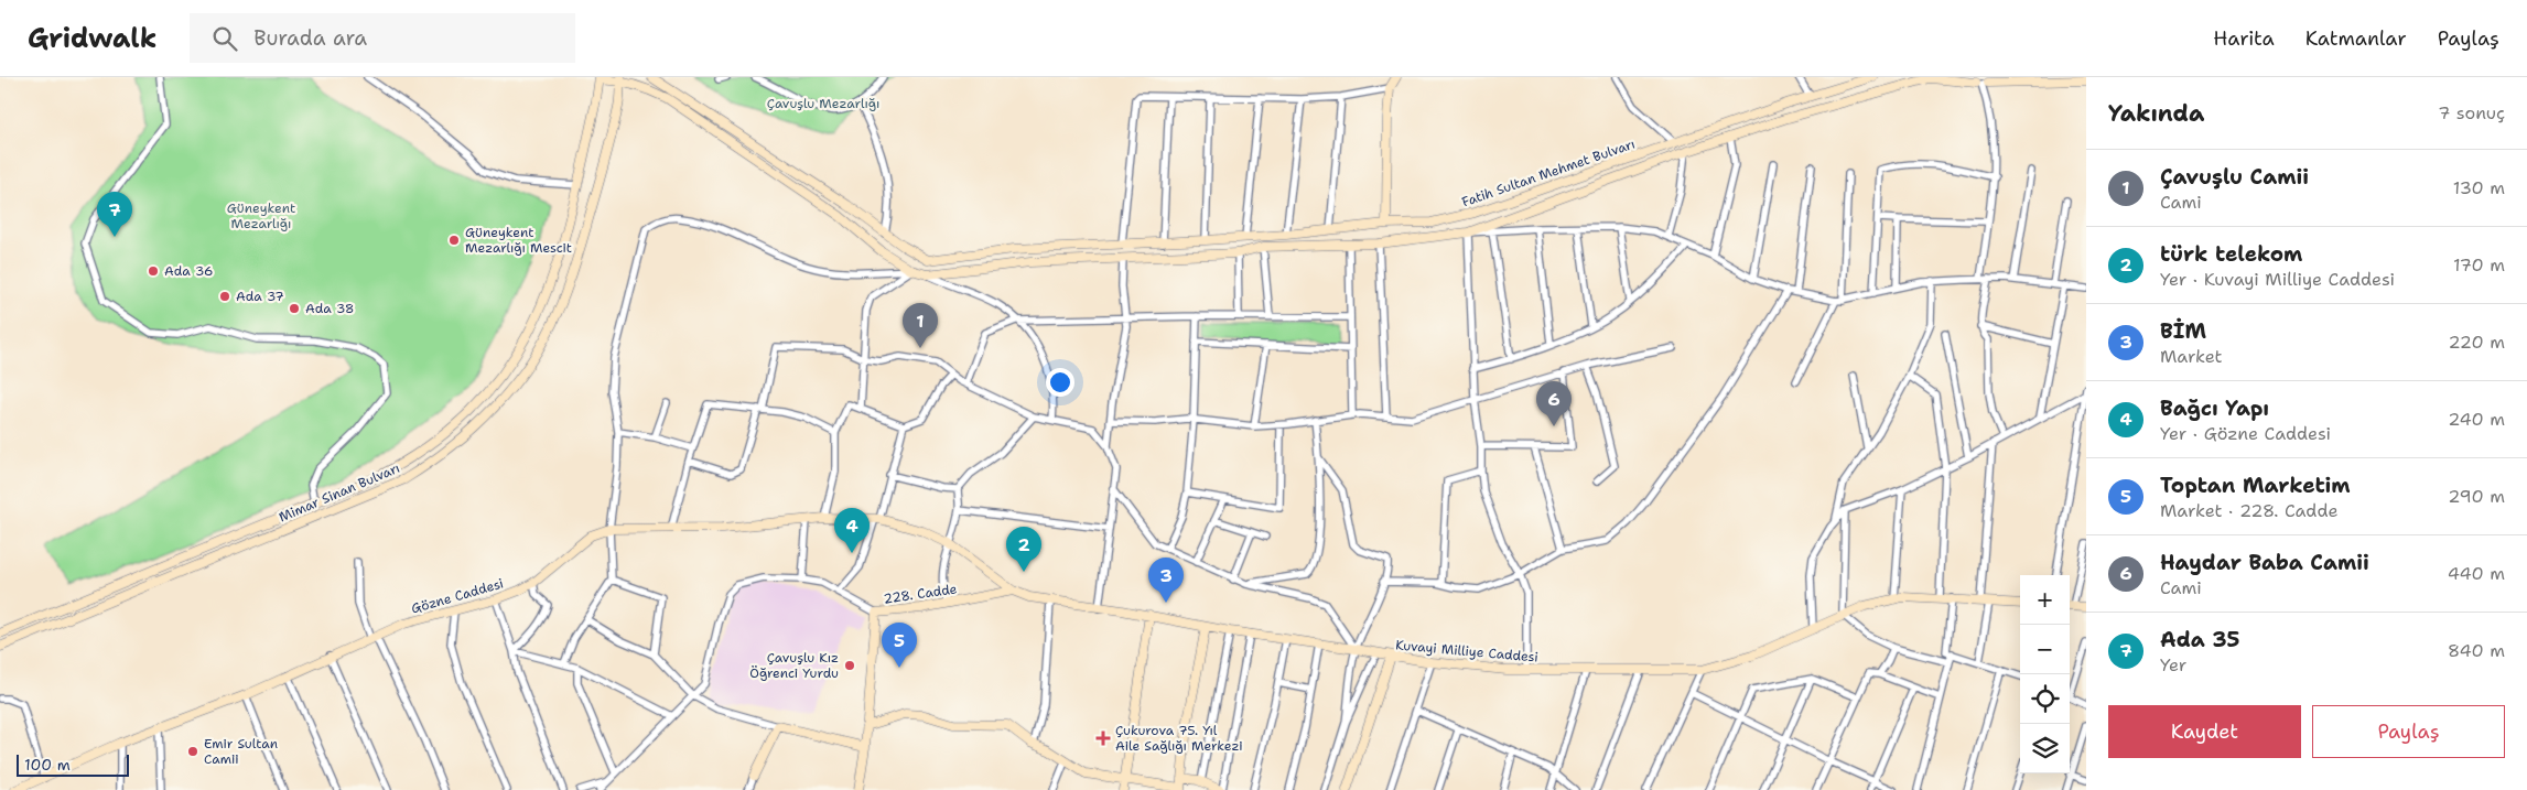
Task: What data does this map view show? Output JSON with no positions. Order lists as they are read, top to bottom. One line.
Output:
{"streets":{"main road":["Fatih Sultan Mehmet Bulvarı","Mimar Sinan Bulvarı","228. Cadde","Gözne Caddesi","Kuvayi Milliye Caddesi"]},"crossings":[["228. Cadde","Kuvayi Milliye Caddesi"],["Gözne Caddesi","Kuvayi Milliye Caddesi"]],"parks":["Çavuşlu Mezarlığı","Güneykent Mezarlığı"],"places":{"other":["Güneykent Mezarlığı Mescit","Ada 36","Ada 37","Ada 38","Çavuşlu Kız Öğrenci Yurdu","Emir Sultan Camii"],"health":["Çukurova 75. Yıl Aile Sağlığı Merkezi"]},"scale_bar":"100 m","page":{"header":"Gridwalk","search":"Burada ara","nav":["Harita","Katmanlar","Paylaş"],"heading":["Yakında","7 sonuç"],"list":[{"mark":"1","name":"Çavuşlu Camii","note":"Cami","value":"130 m"},{"mark":"2","name":"türk telekom","note":"Yer · Kuvayi Milliye Caddesi","value":"170 m"},{"mark":"3","name":"BİM","note":"Market","value":"220 m"},{"mark":"4","name":"Bağcı Yapı","note":"Yer · Gözne Caddesi","value":"240 m"},{"mark":"5","name":"Toptan Marketim","note":"Market · 228. Cadde","value":"290 m"},{"mark":"6","name":"Haydar Baba Camii","note":"Cami","value":"440 m"},{"mark":"7","name":"Ada 35","note":"Yer","value":"840 m"}],"pins":["7","1","6","4","2","3","5"],"map_buttons":["+","−"],"buttons":["Kaydet","Paylaş"],"scale":"100 m"}}
